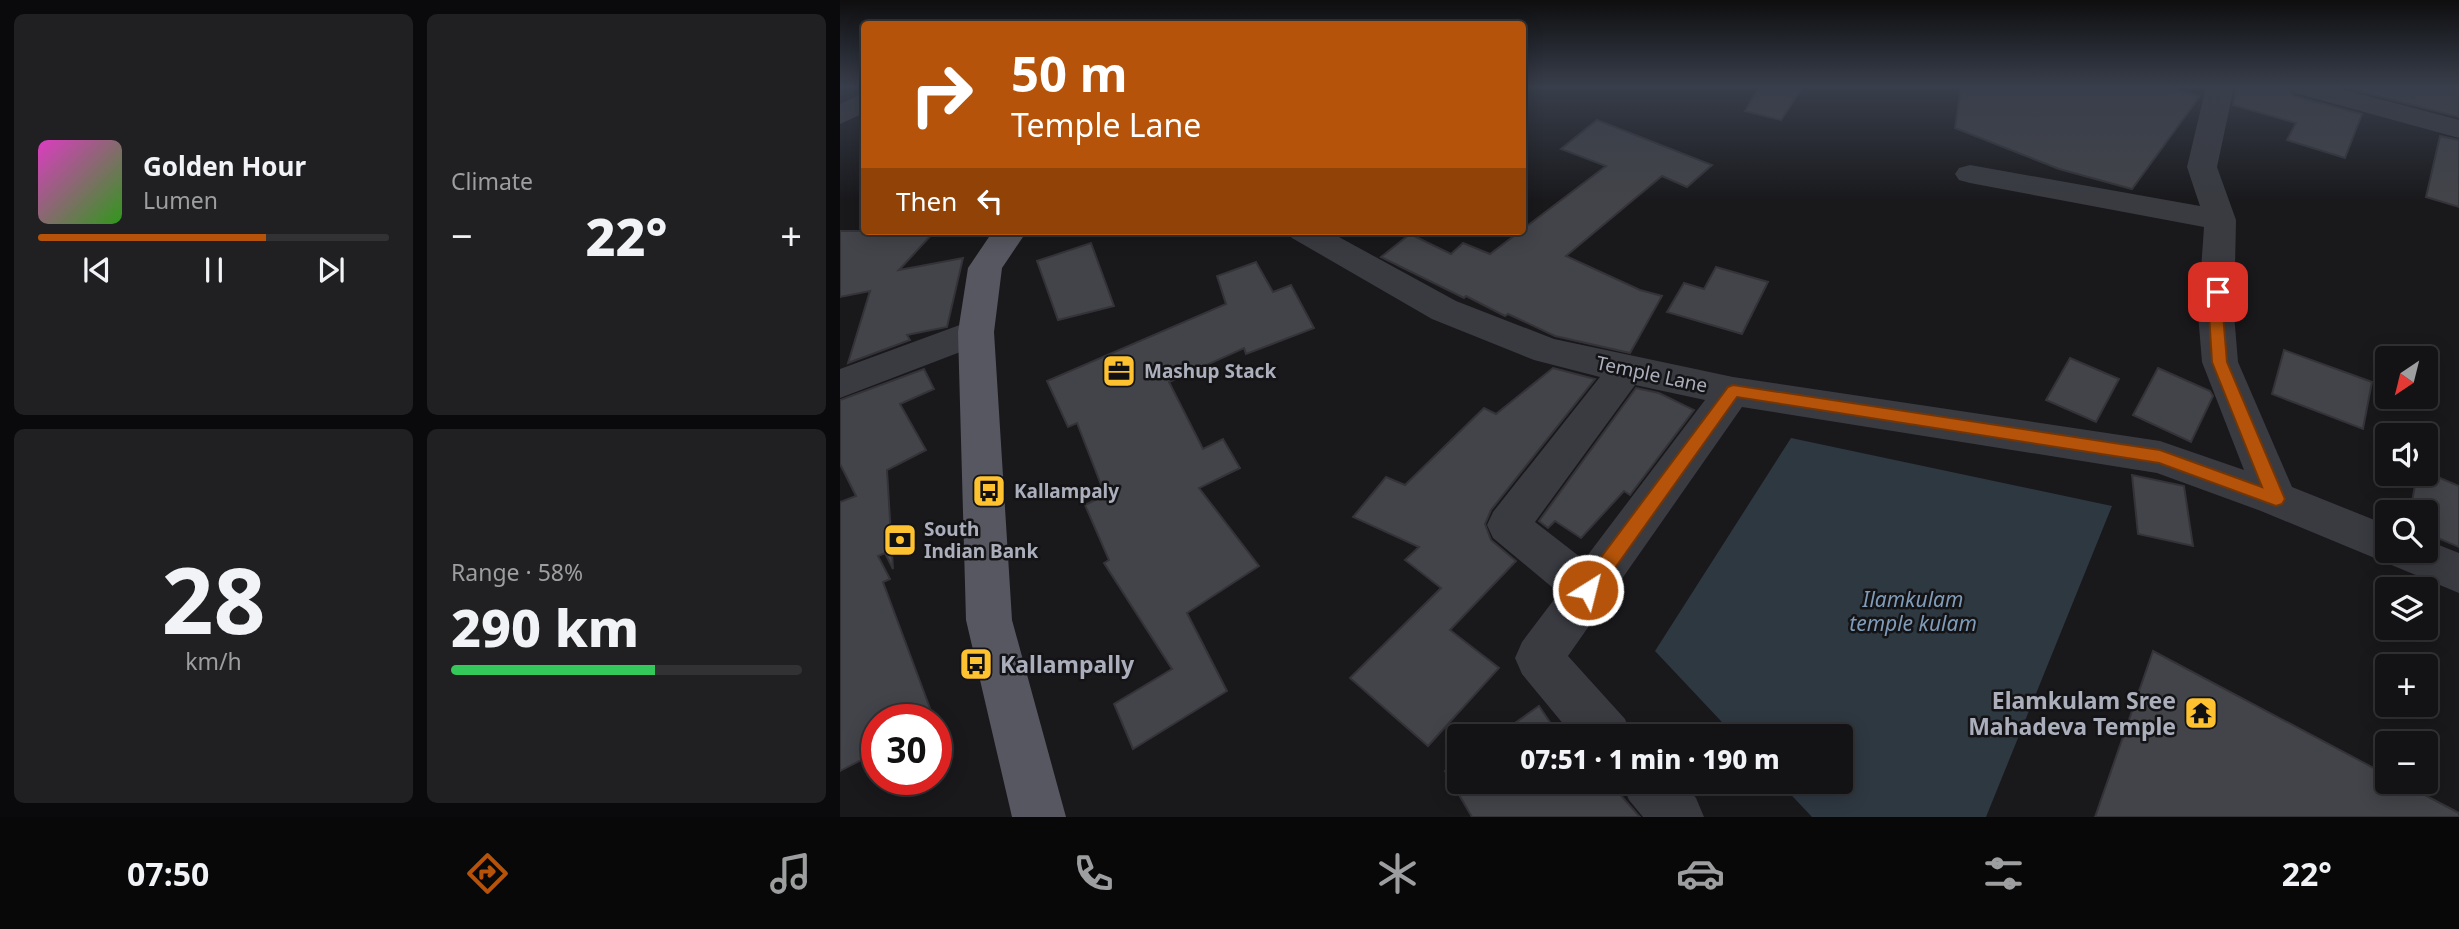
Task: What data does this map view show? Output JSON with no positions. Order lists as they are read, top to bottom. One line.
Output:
{"streets":{"street":["Temple Lane"]},"water":["Ilamkulam temple kulam"],"places":{"office":["Mashup Stack"],"bus stop":["Kallampaly","Kallampally"],"bank":["South Indian Bank"],"temple":["Elamkulam Sree Mahadeva Temple"]},"north":"bottom left","page":{"tile":["Climate",["28","km/h"],["Range · 58%","290 km"]],"turn":["50 m","Temple Lane"],"song":["Golden Hour","Lumen"],"then":"Then","heat":["−","22°","+"],"map_buttons":["+","−"],"limit":"30","trip":"07:51 · 1 min · 190 m","tabs":["07:50","22°"]}}
